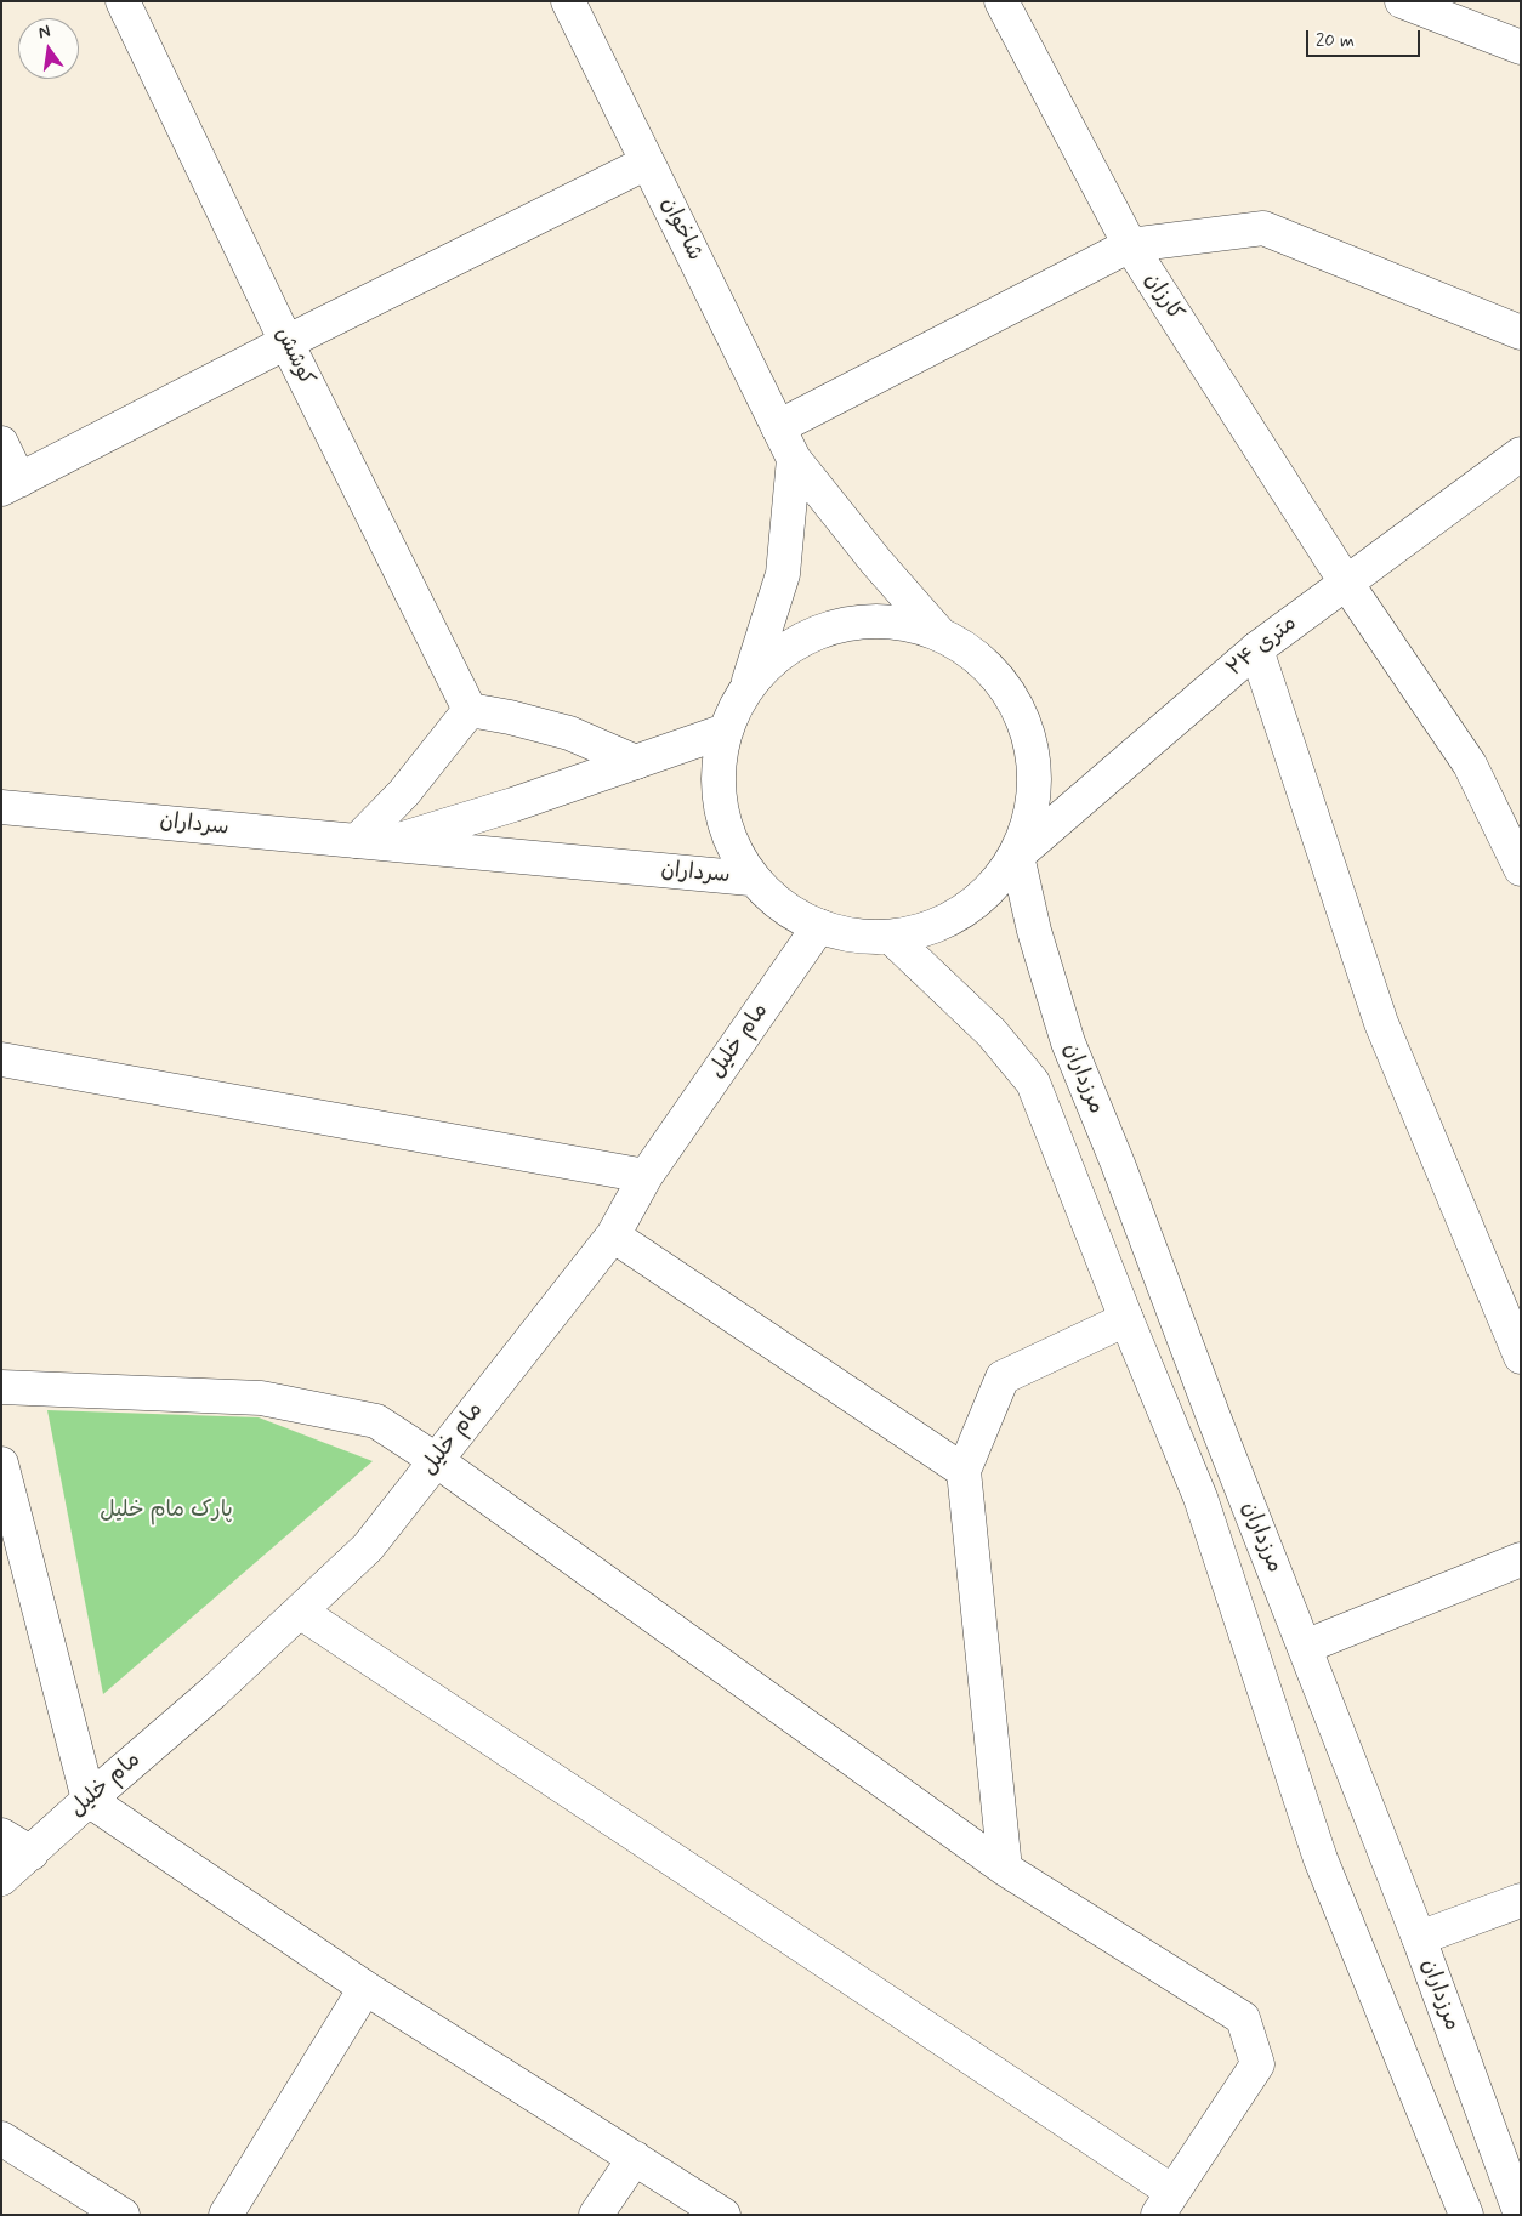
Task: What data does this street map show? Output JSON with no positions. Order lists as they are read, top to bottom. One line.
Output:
{"streets":{"street":["شاخوان","کارزان","کوشش","۲۴ متری","سرداران","مام خلیل","مرزداران"]},"crossings":[["کارزان","۲۴ متری"],["۲۴ متری","مرزداران"]],"parks":["پارک مام خلیل"],"scale_bar":"20 m","north":"top"}
